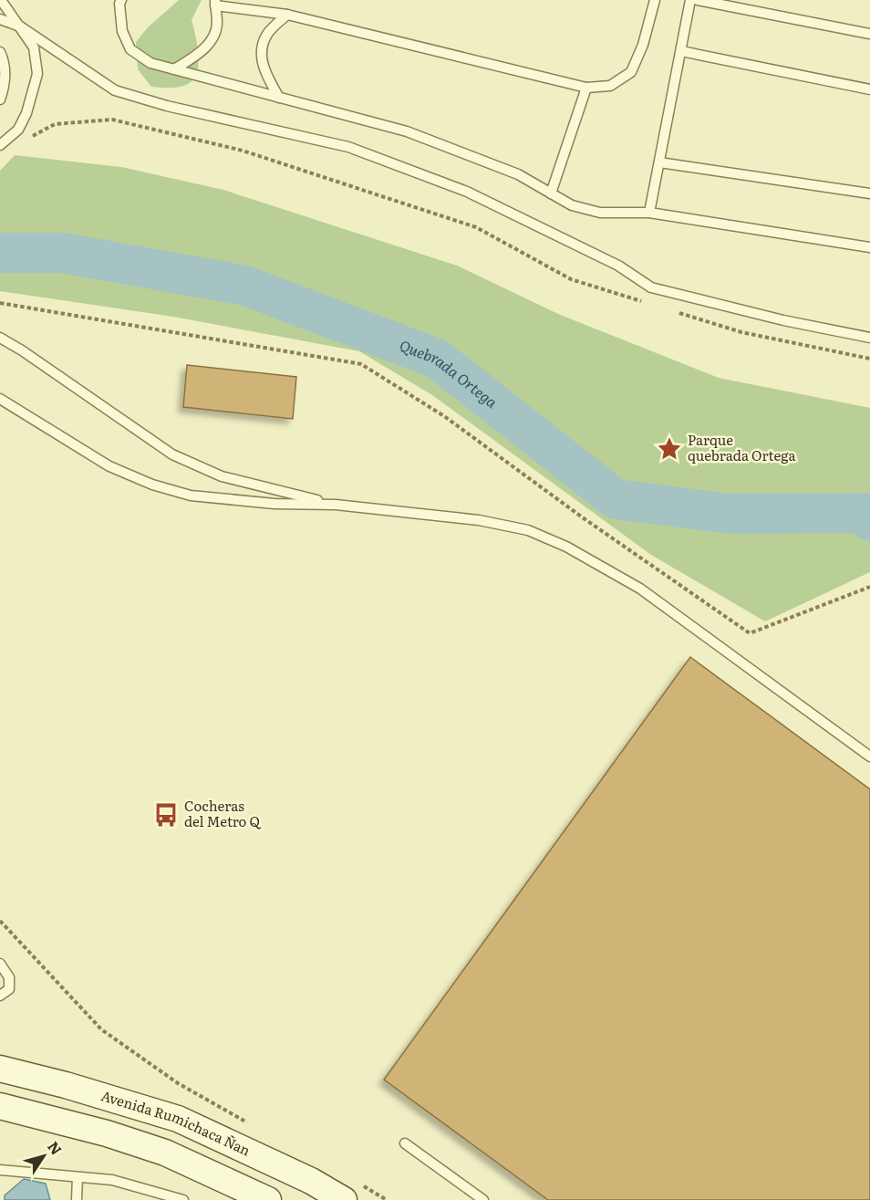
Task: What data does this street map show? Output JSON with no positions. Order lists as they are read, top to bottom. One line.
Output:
{"streets":{"main road":["Avenida Rumichaca Ñan"]},"water":["Quebrada Ortega"],"places":{"place":["Parque quebrada Ortega"],"bus stop":["Cocheras del Metro Q"]},"north":"top right"}
